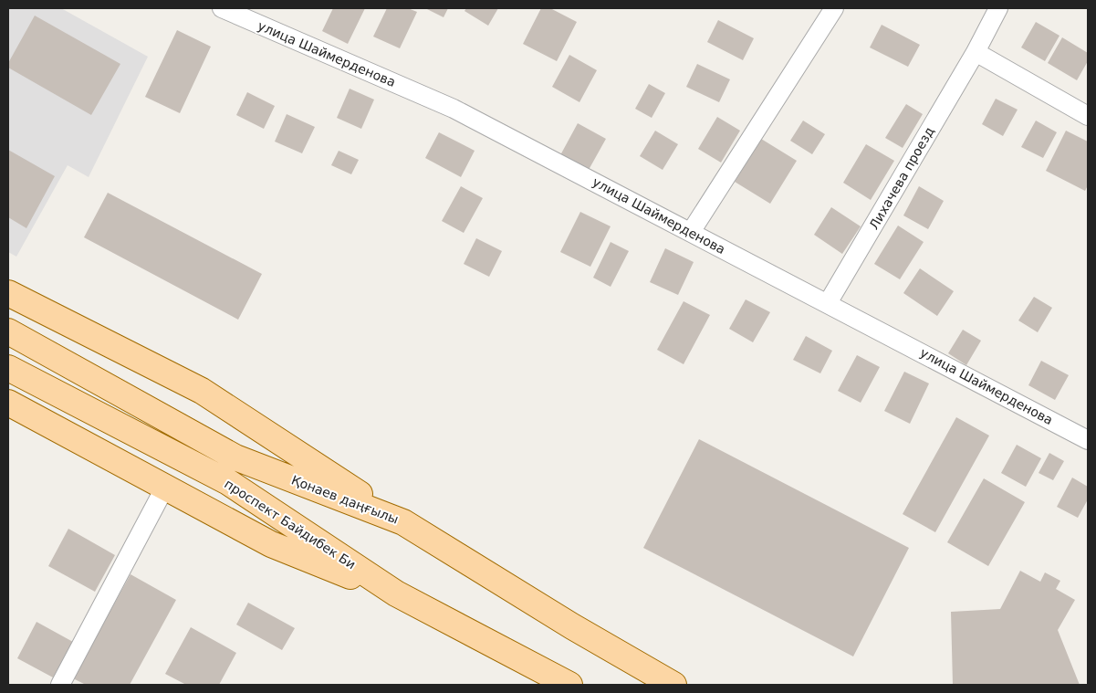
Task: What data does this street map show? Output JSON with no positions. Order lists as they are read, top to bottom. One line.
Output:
{"streets":{"main road":["Қонаев даңғылы","проспект Байдибек Би"],"street":["улица Шаймерденова","Лихачева проезд"]},"crossings":[["улица Шаймерденова","Лихачева проезд"]]}
